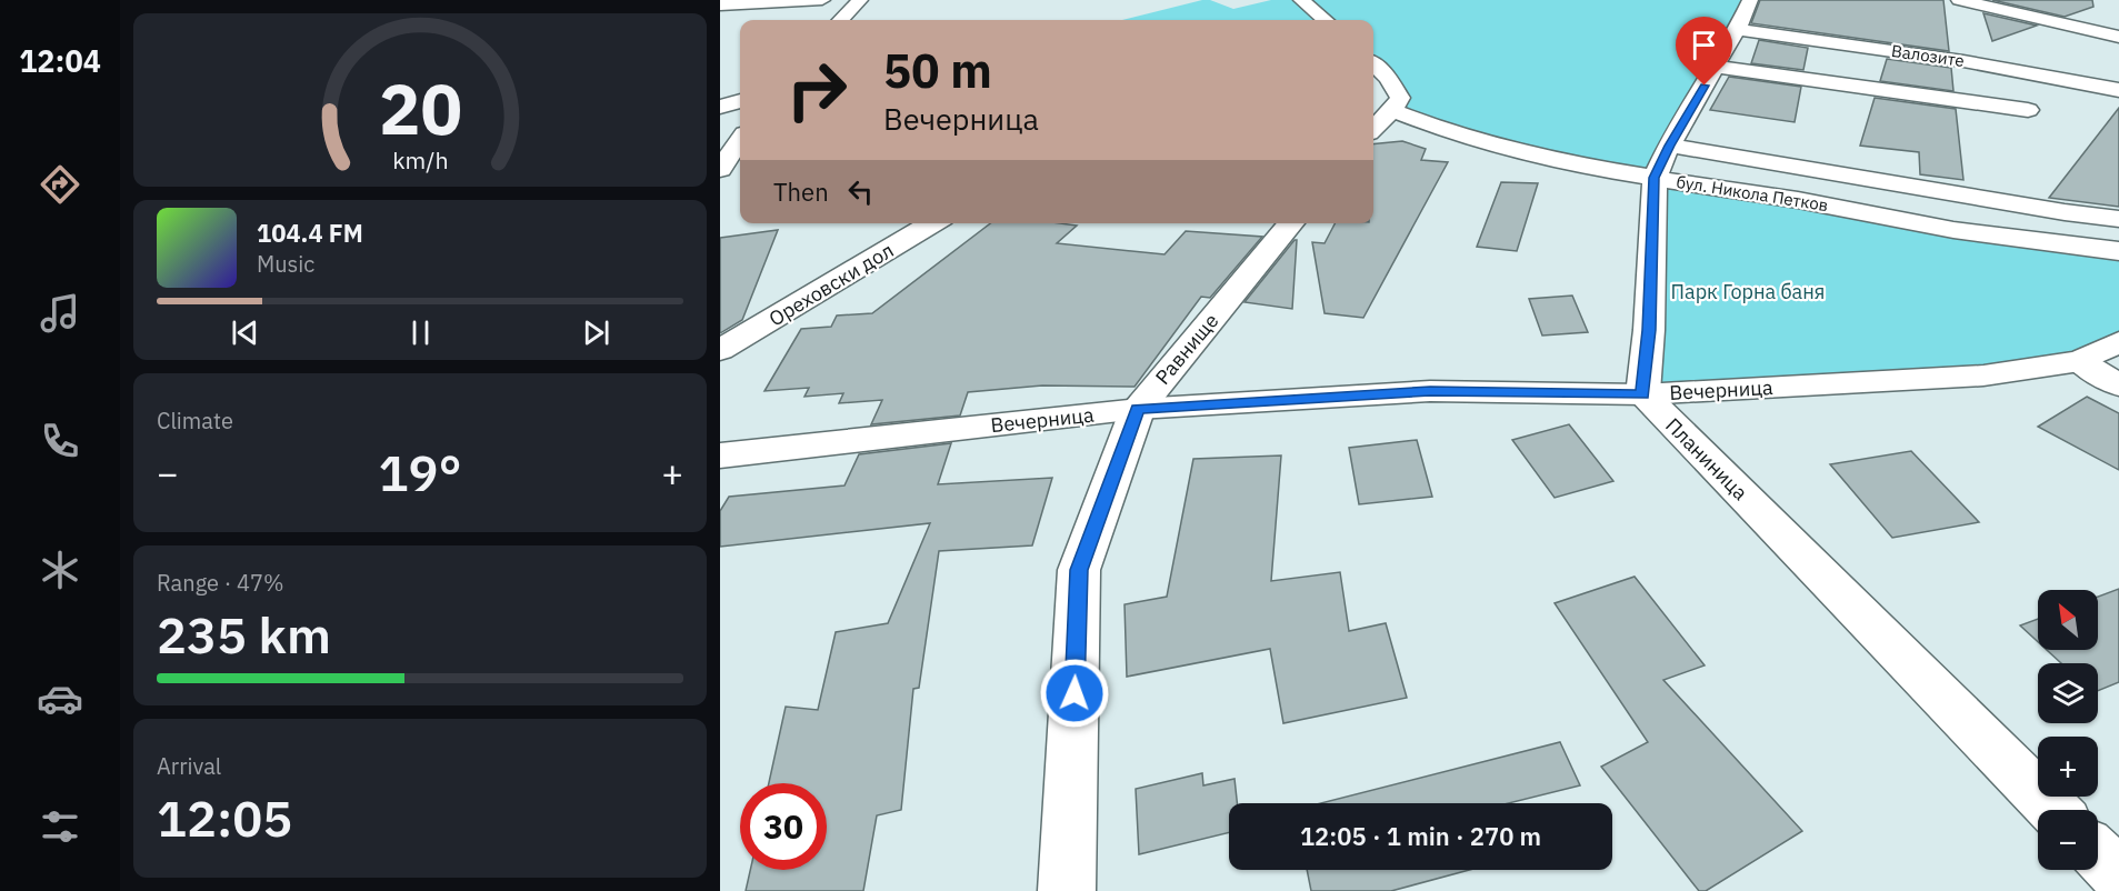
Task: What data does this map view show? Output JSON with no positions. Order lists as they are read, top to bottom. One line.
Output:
{"streets":{"street":["Валозите","бул. Никола Петков","Ореховски дол","Равнище","Вечерница","Планиница"]},"crossings":[["Равнище","Вечерница"],["Вечерница","Планиница"]],"parks":["Парк Горна баня"],"north":"top left","page":{"tabs":"12:04","turn":["50 m","Вечерница"],"then":"Then","song":["104.4 FM","Music"],"tile":["Climate",["Range · 47%","235 km"],["Arrival","12:05"]],"heat":["−","19°","+"],"map_buttons":["+","−"],"limit":"30","trip":"12:05 · 1 min · 270 m","gauge":["20","km/h"]}}
